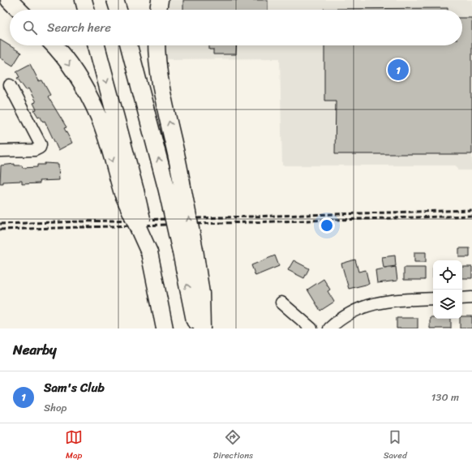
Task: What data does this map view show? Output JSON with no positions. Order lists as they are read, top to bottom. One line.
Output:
{"page":{"search":"Search here","pins":"1","heading":"Nearby","list":[{"mark":"1","name":"Sam's Club","note":"Shop","value":"130 m"}],"nav":["Map","Directions","Saved"]}}
